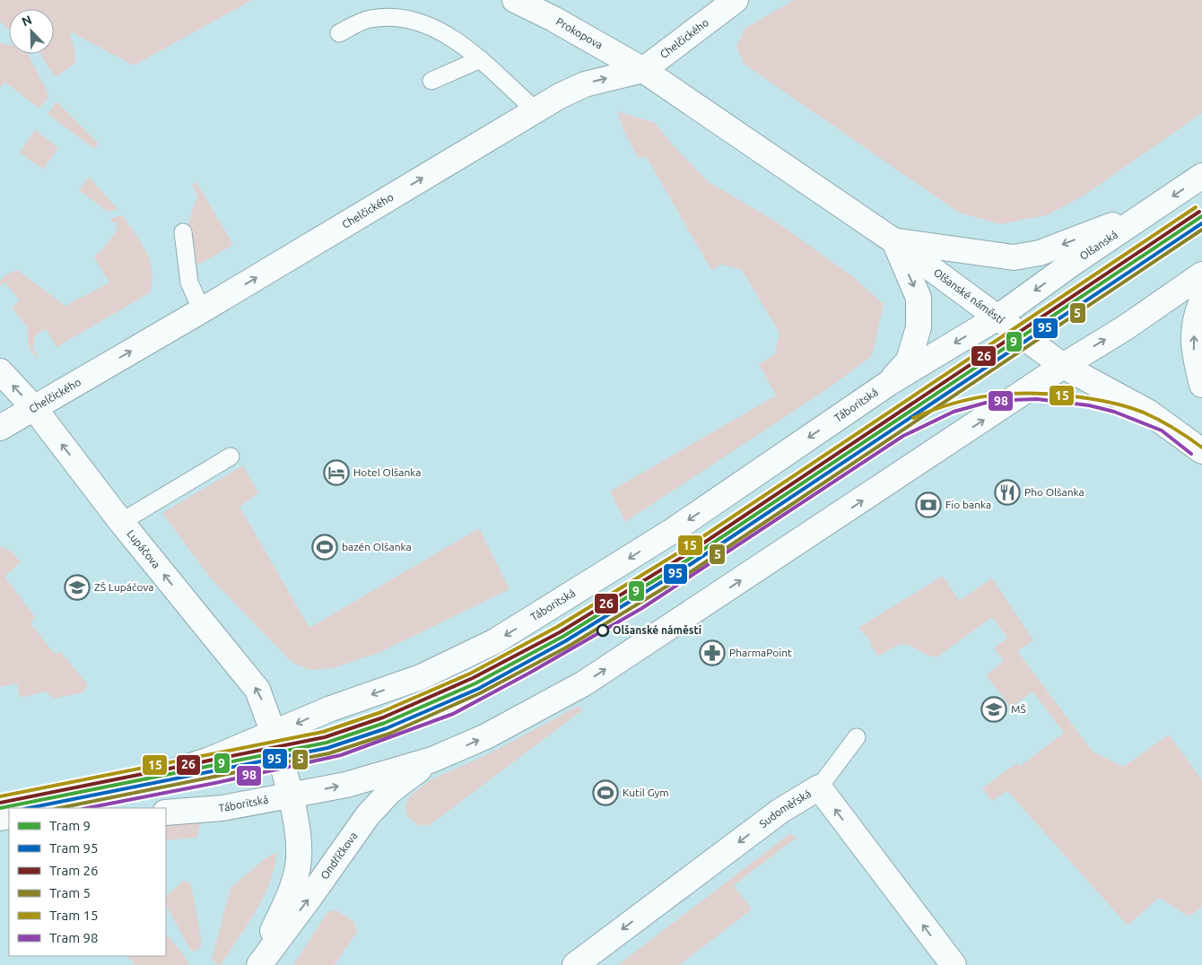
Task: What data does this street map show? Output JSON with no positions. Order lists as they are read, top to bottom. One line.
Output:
{"streets":{"street":["Prokopova","Chelčického","Olšanská","Olšanské náměstí","Táboritská","Lupáčova","Sudoměřská","Ondříčkova"]},"crossings":[["Prokopova","Chelčického"],["Prokopova","Olšanské náměstí"],["Chelčického","Olšanské náměstí"],["Chelčického","Lupáčova"],["Olšanská","Olšanské náměstí"],["Olšanská","Táboritská"],["Olšanské náměstí","Táboritská"],["Táboritská","Lupáčova"],["Táboritská","Ondříčkova"],["Lupáčova","Ondříčkova"]],"one_way":["Chelčického","Lupáčova","Ondříčkova"],"places":{"hotel":["Hotel Olšanka"],"restaurant":["Pho Olšanka"],"bank":["Fio banka"],"sports":["bazén Olšanka","Kutil Gym"],"school or university":["ZŠ Lupáčova","MŠ"],"other":["Olšanské náměstí"],"pharmacy":["PharmaPoint"]},"lines":["tram line 15","tram line 26","tram line 9","tram line 95","tram line 5","tram line 98"],"legend":["Tram 9","Tram 95","Tram 26","Tram 5","Tram 15","Tram 98"],"north":"top left"}
